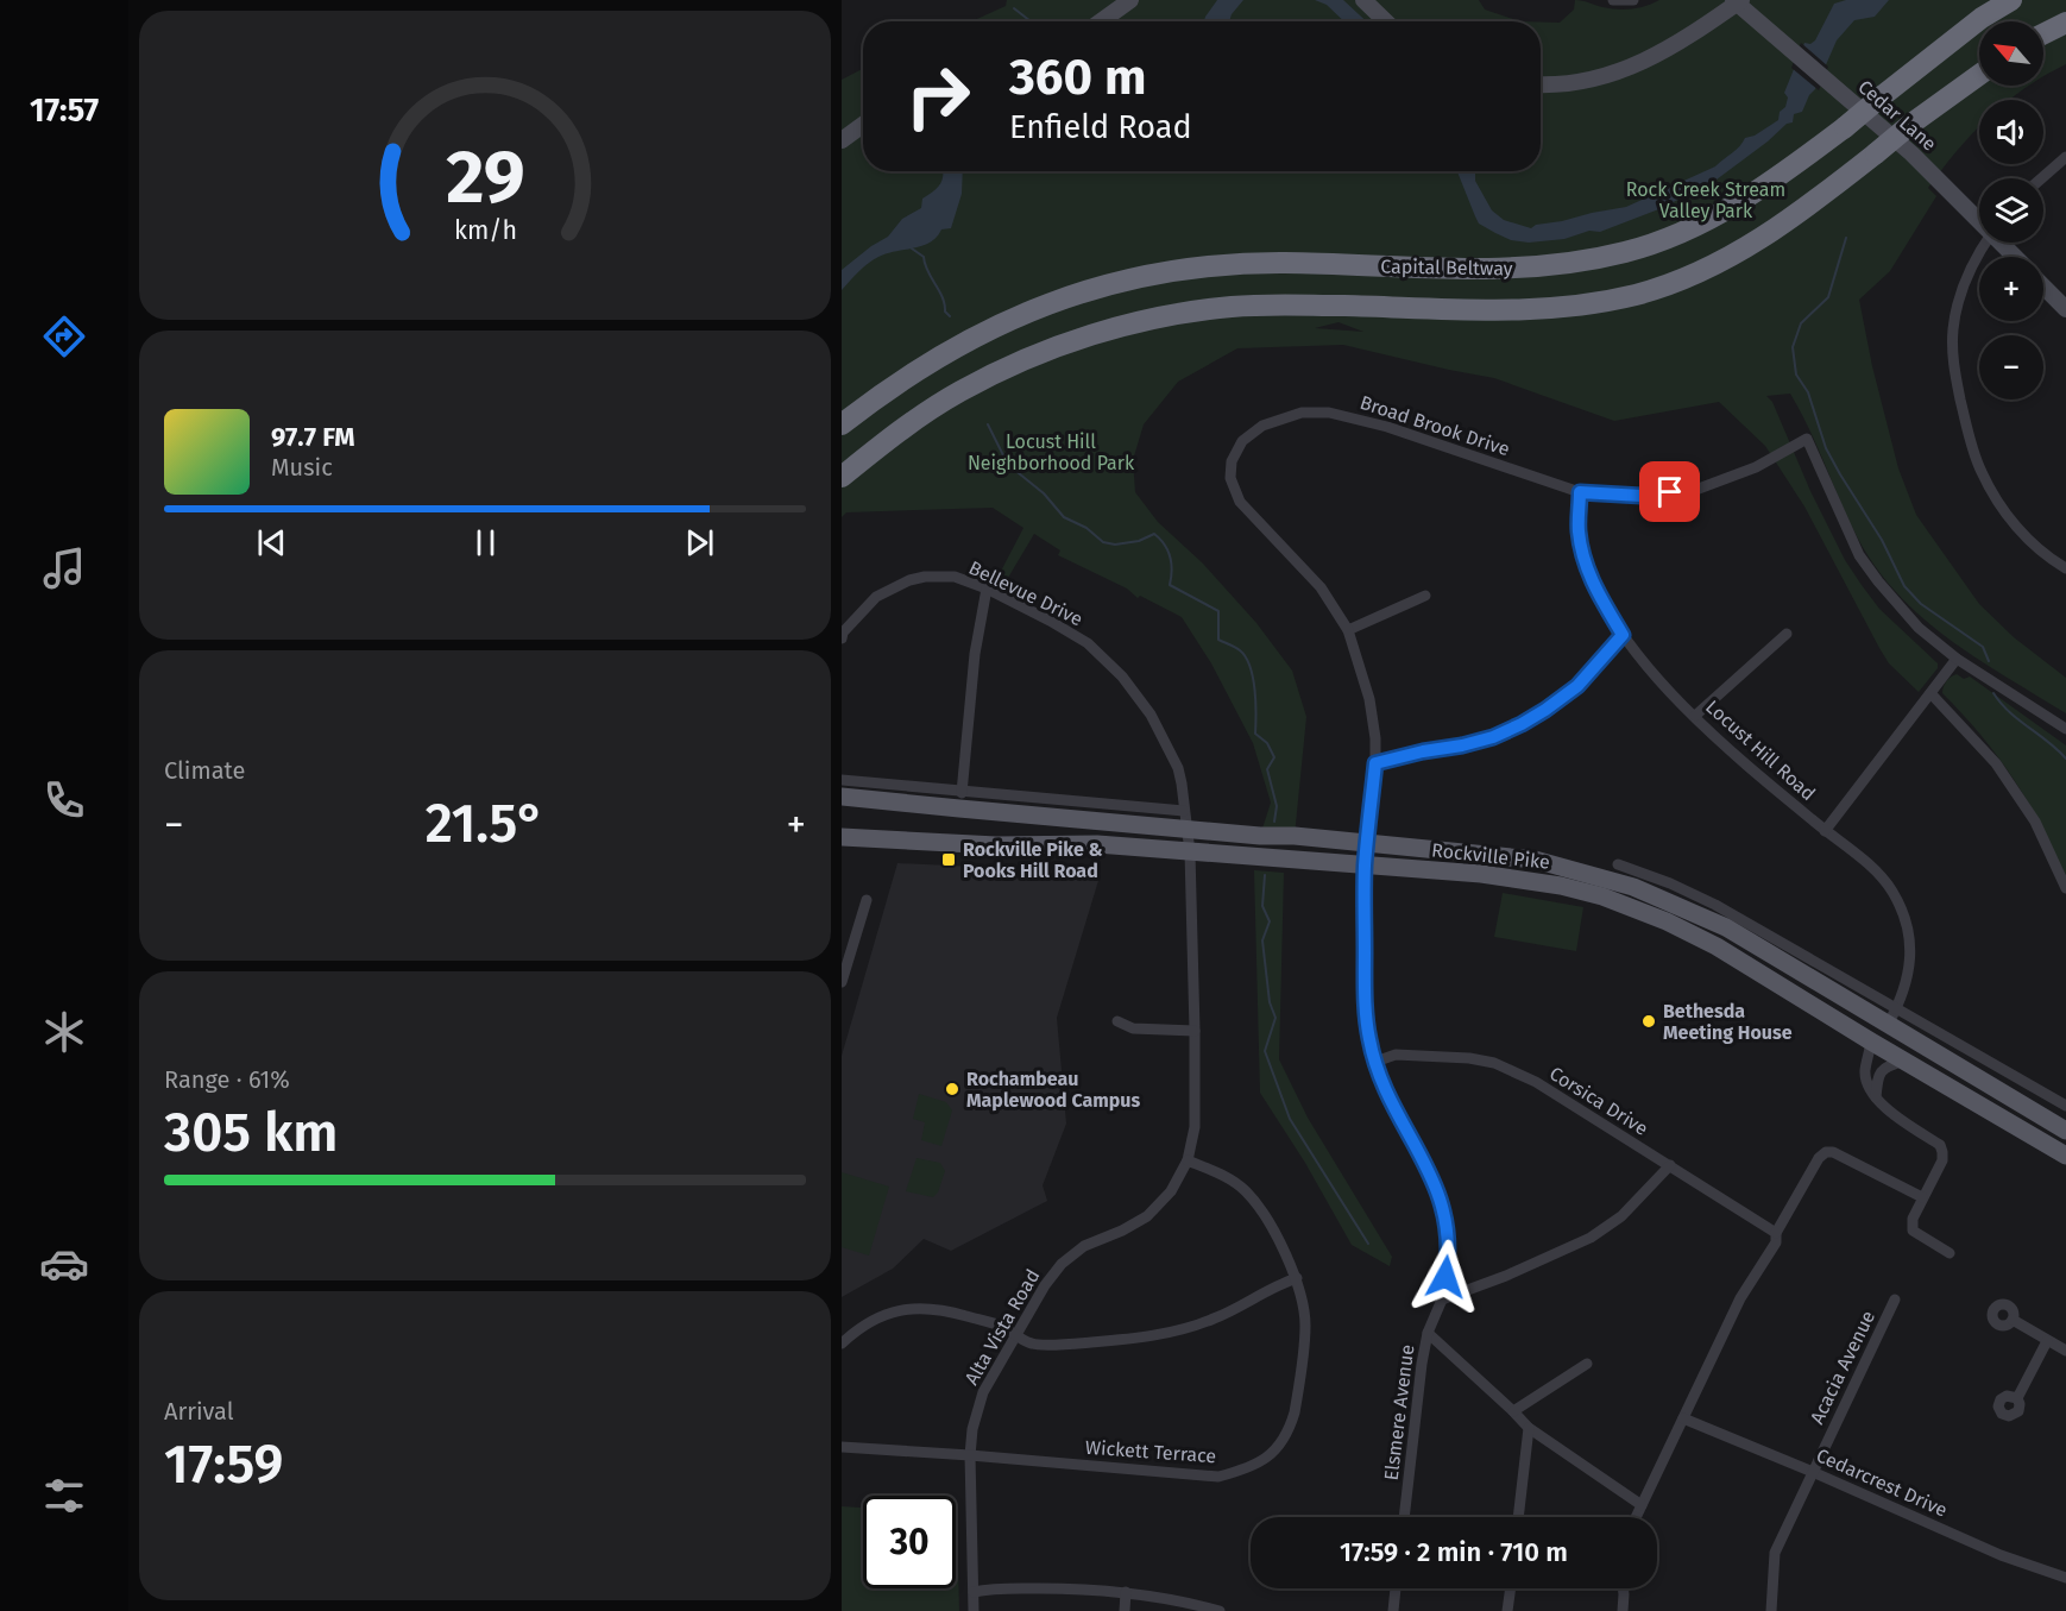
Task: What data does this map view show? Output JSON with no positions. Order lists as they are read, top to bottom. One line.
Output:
{"streets":{"highway":["Capital Beltway"],"main road":["Rockville Pike"],"street":["Cedar Lane","Broad Brook Drive","Bellevue Drive","Locust Hill Road","Corsica Drive","Alta Vista Road","Acacia Avenue","Elsmere Avenue","Wickett Terrace","Cedarcrest Drive"]},"crossings":[["Broad Brook Drive","Locust Hill Road"],["Broad Brook Drive","Elsmere Avenue"],["Bellevue Drive","Rockville Pike"],["Bellevue Drive","Alta Vista Road"],["Locust Hill Road","Rockville Pike"],["Rockville Pike","Alta Vista Road"],["Rockville Pike","Elsmere Avenue"],["Corsica Drive","Elsmere Avenue"],["Alta Vista Road","Wickett Terrace"],["Acacia Avenue","Cedarcrest Drive"]],"parks":["Rock Creek Stream Valley Park","Locust Hill Neighborhood Park"],"places":{"transit":["Rockville Pike & Pooks Hill Road"],"other":["Bethesda Meeting House","Rochambeau Maplewood Campus"]},"north":"top left","page":{"tabs":"17:57","map_buttons":["+","−"],"turn":["360 m","Enfield Road"],"song":["97.7 FM","Music"],"tile":["Climate",["Range · 61%","305 km"],["Arrival","17:59"]],"heat":["−","21.5°","+"],"limit":"30","trip":"17:59 · 2 min · 710 m","gauge":["29","km/h"]}}
